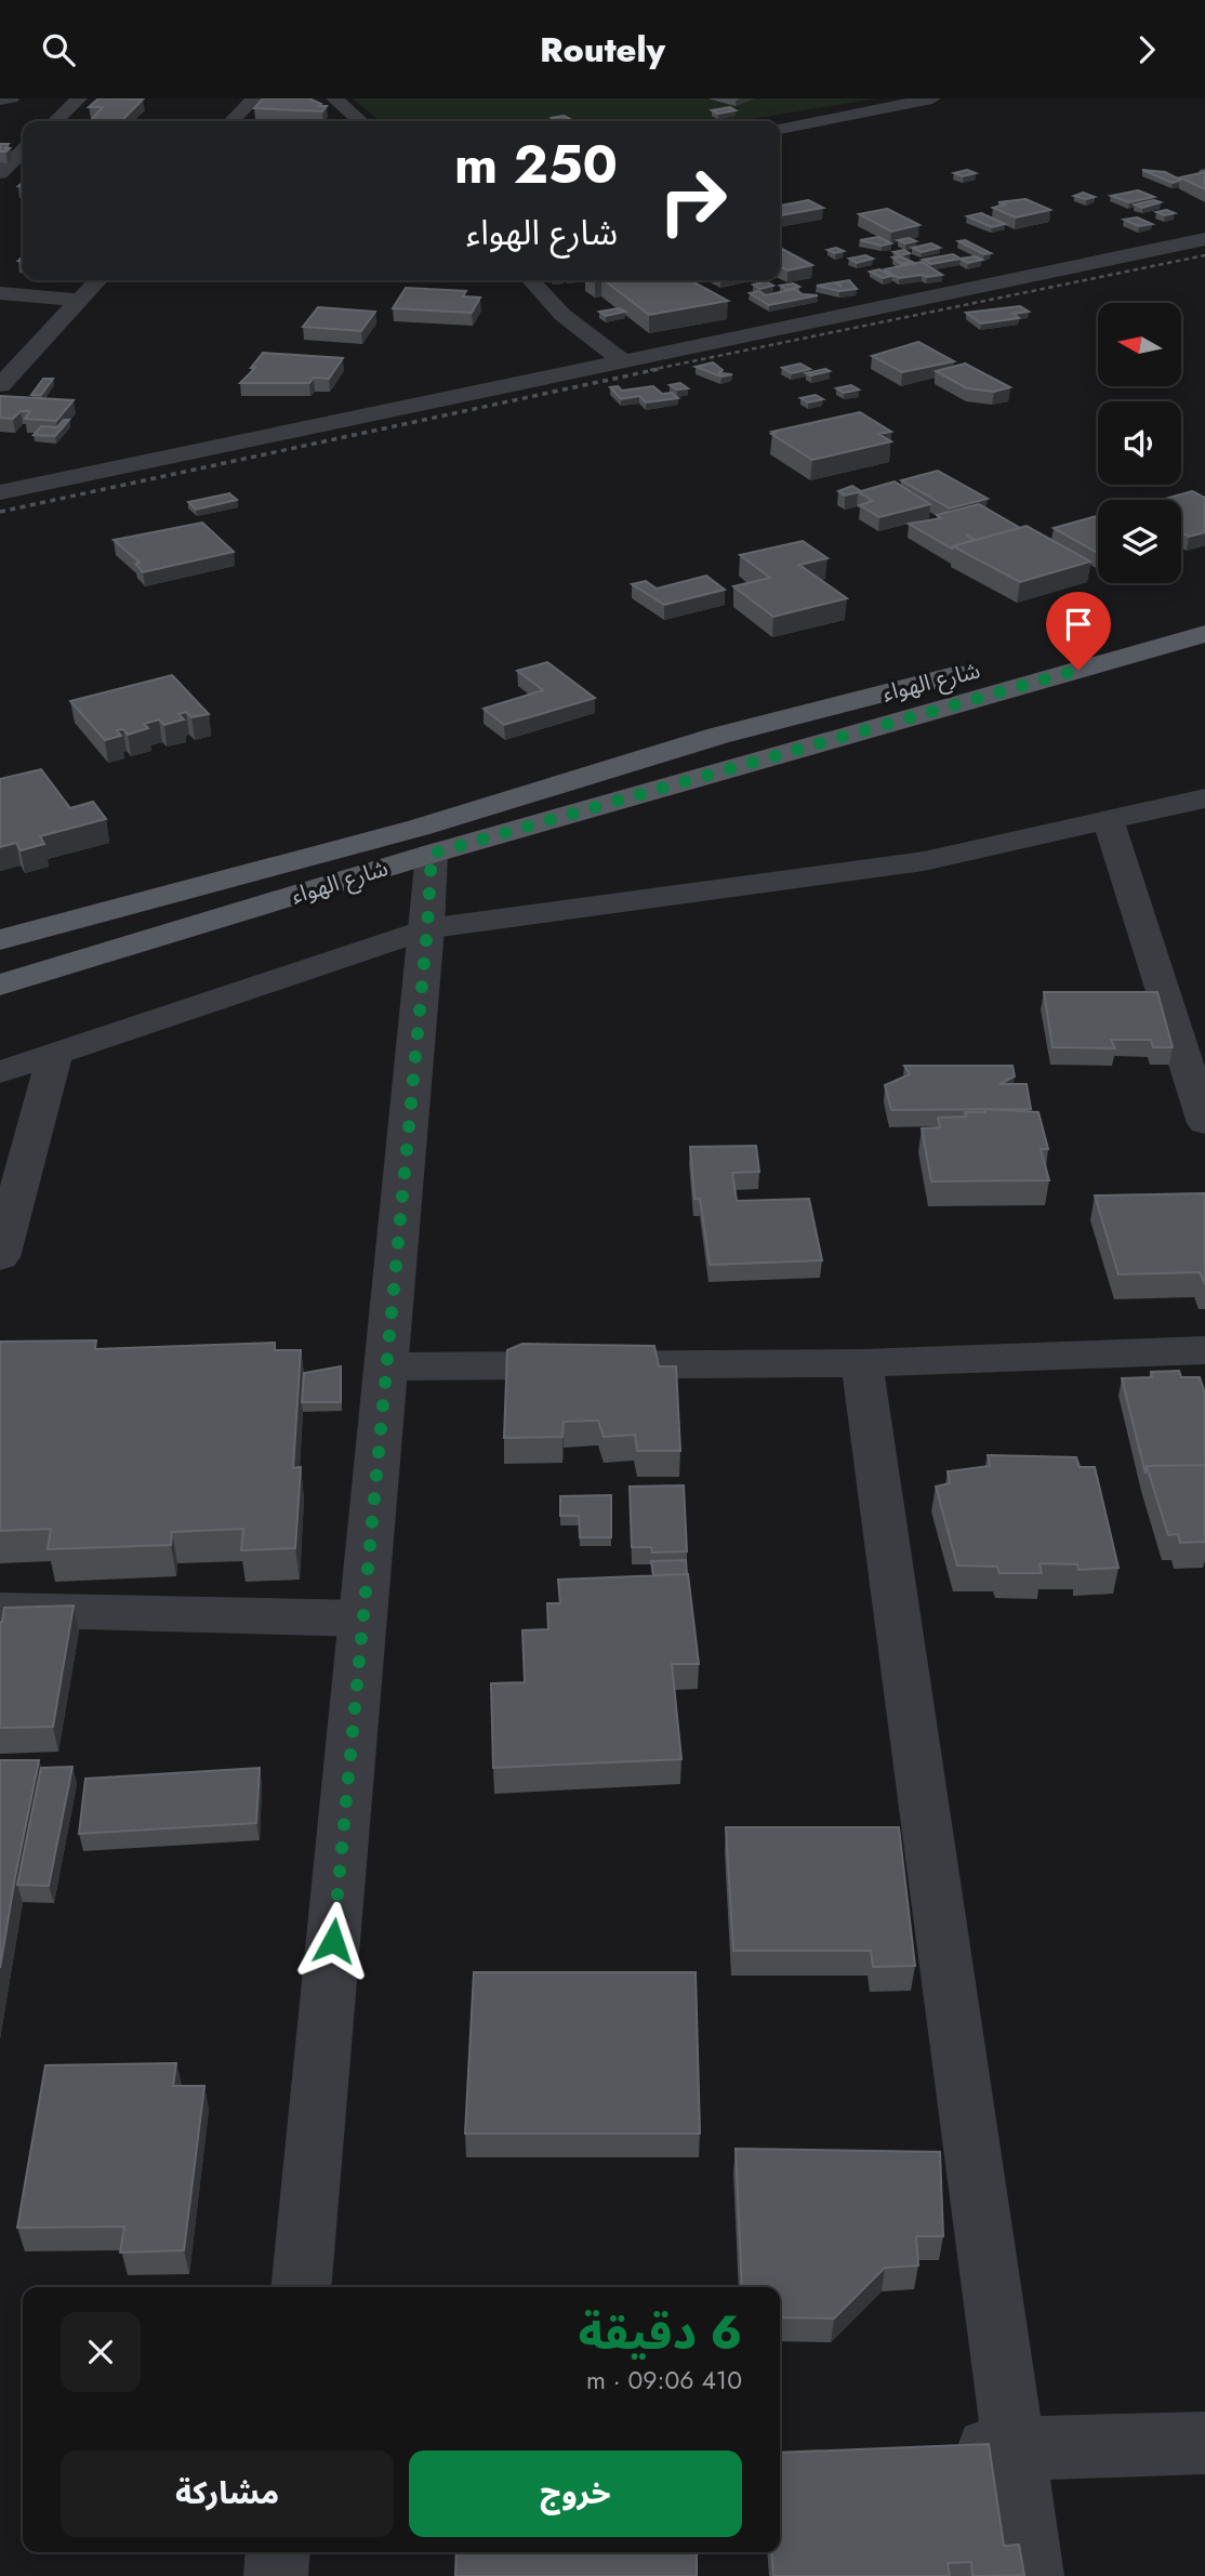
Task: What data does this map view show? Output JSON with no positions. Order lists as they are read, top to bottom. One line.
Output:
{"streets":{"main road":["شارع الهواء"]},"north":"left","page":{"header":"Routely","turn":["250 m","شارع الهواء"],"heading":["6 دقيقة","410 m · 09:06"],"buttons":["خروج","مشاركة"]}}
